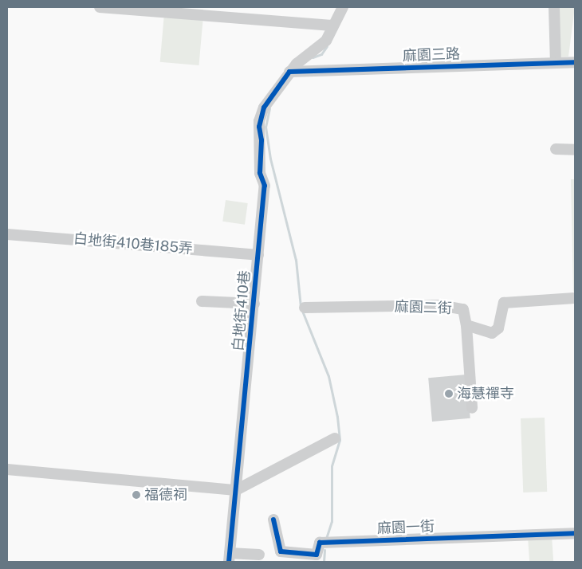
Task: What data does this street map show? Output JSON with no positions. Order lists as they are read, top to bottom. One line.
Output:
{"streets":{"street":["麻園三路","白地街410巷185弄","麻園二街","白地街410巷","麻園一街"]},"crossings":[["麻園三路","白地街410巷"],["白地街410巷185弄","白地街410巷"]],"places":["海慧禪寺","福德祠"]}
